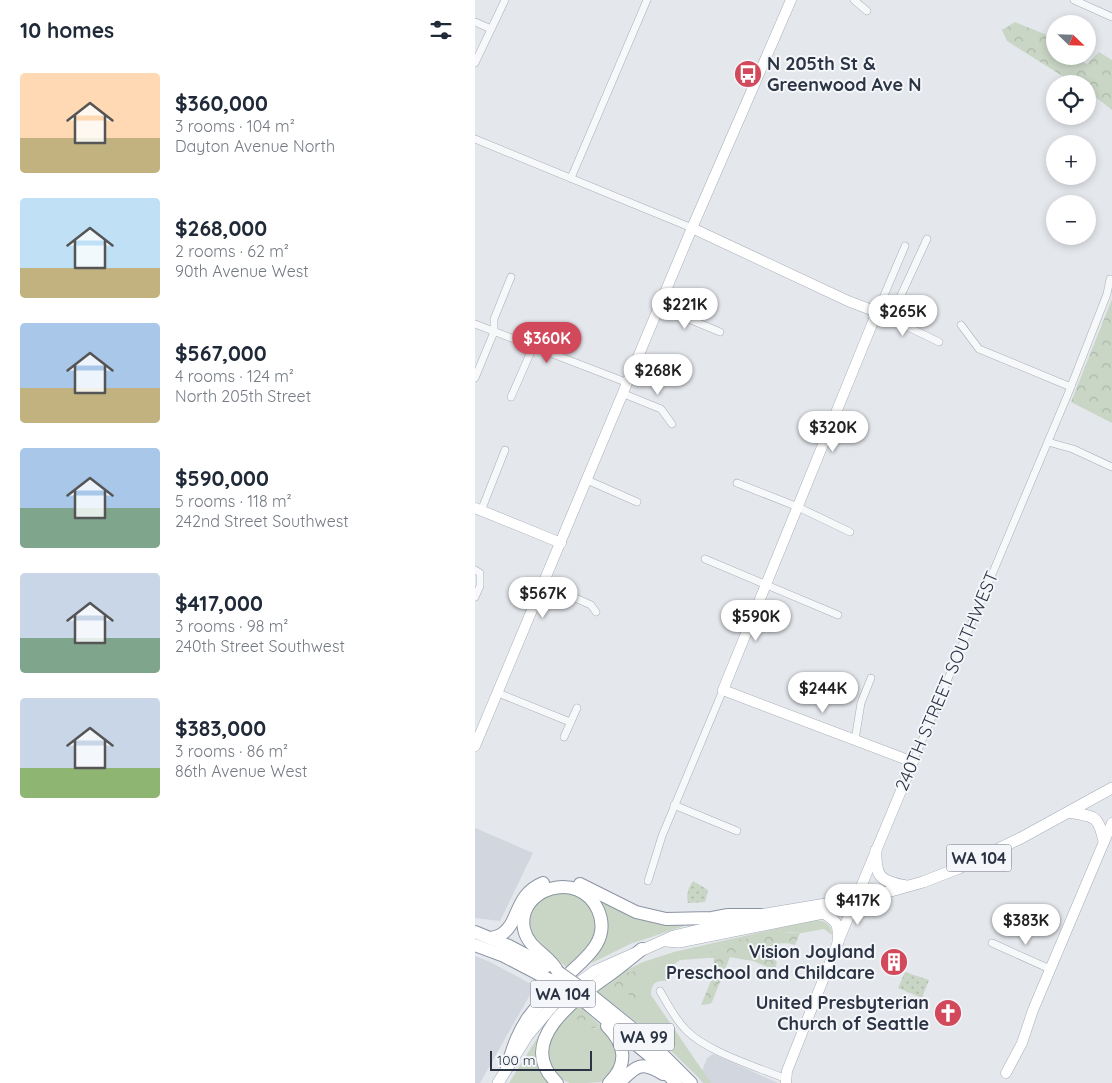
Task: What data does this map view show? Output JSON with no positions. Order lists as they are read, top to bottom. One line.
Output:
{"streets":{"highway":["WA 99"],"main road":["WA 104"],"street":["240TH STREET SOUTHWEST"]},"crossings":[["240TH STREET SOUTHWEST","WA 104"]],"places":{"bus stop":["N 205th St & Greenwood Ave N"],"building":["Vision Joyland Preschool and Childcare"],"church":["United Presbyterian Church of Seattle"]},"scale_bar":"100 m","north":"bottom right","page":{"heading":"10 homes","map_buttons":["+","−"],"list":[{"name":"$360,000","note":"3 rooms · 104 m² · Dayton Avenue North"},{"name":"$268,000","note":"2 rooms · 62 m² · 90th Avenue West"},{"name":"$567,000","note":"4 rooms · 124 m² · North 205th Street"},{"name":"$590,000","note":"5 rooms · 118 m² · 242nd Street Southwest"},{"name":"$417,000","note":"3 rooms · 98 m² · 240th Street Southwest"},{"name":"$383,000","note":"3 rooms · 86 m² · 86th Avenue West"}],"price":["$221K","$265K","$360K","$268K","$320K","$567K","$590K","$244K","$417K","$383K"],"scale":"100 m"}}
